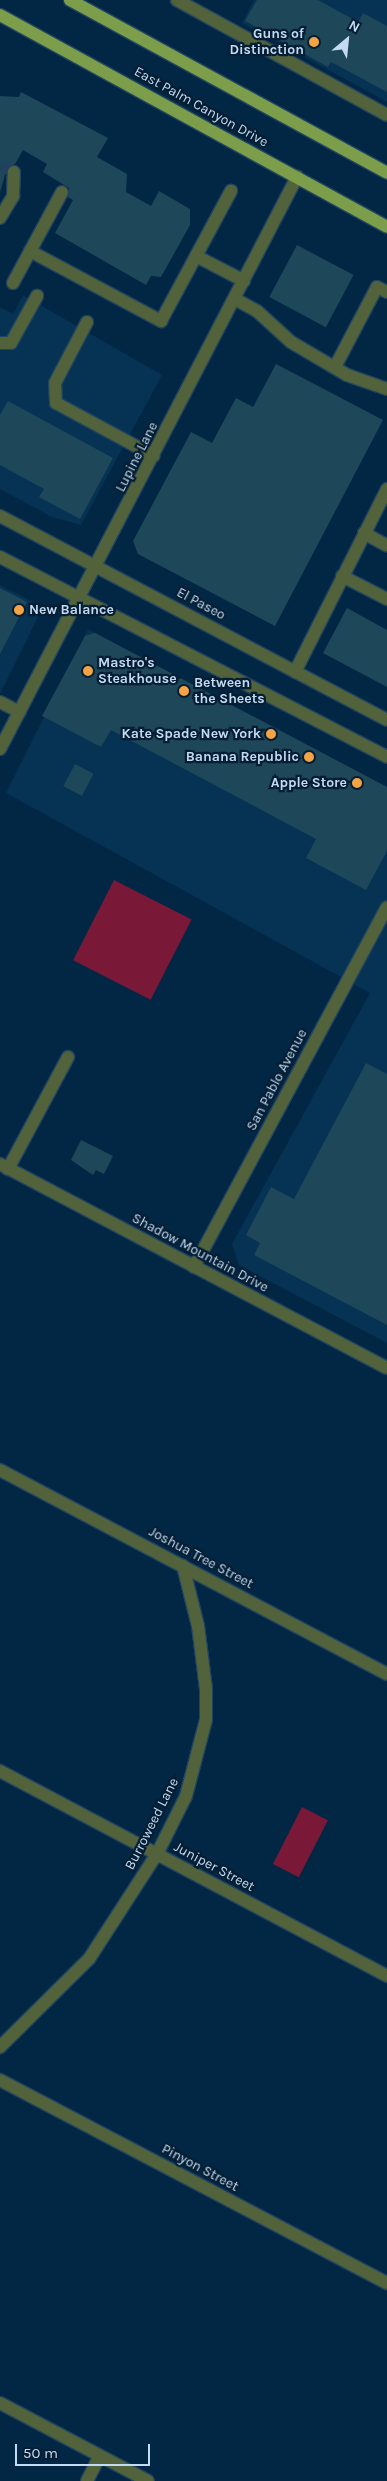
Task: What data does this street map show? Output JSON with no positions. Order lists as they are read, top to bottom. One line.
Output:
{"streets":{"main road":["East Palm Canyon Drive"],"street":["Lupine Lane","El Paseo","San Pablo Avenue","Shadow Mountain Drive","Joshua Tree Street","Burroweed Lane","Juniper Street","Pinyon Street"]},"crossings":[["East Palm Canyon Drive","Lupine Lane"],["Lupine Lane","El Paseo"],["San Pablo Avenue","Shadow Mountain Drive"],["Joshua Tree Street","Burroweed Lane"],["Burroweed Lane","Juniper Street"]],"places":["Guns of Distinction","New Balance","Mastro's Steakhouse","Between the Sheets","Kate Spade New York","Banana Republic","Apple Store"],"scale_bar":"50 m","north":"top right"}
